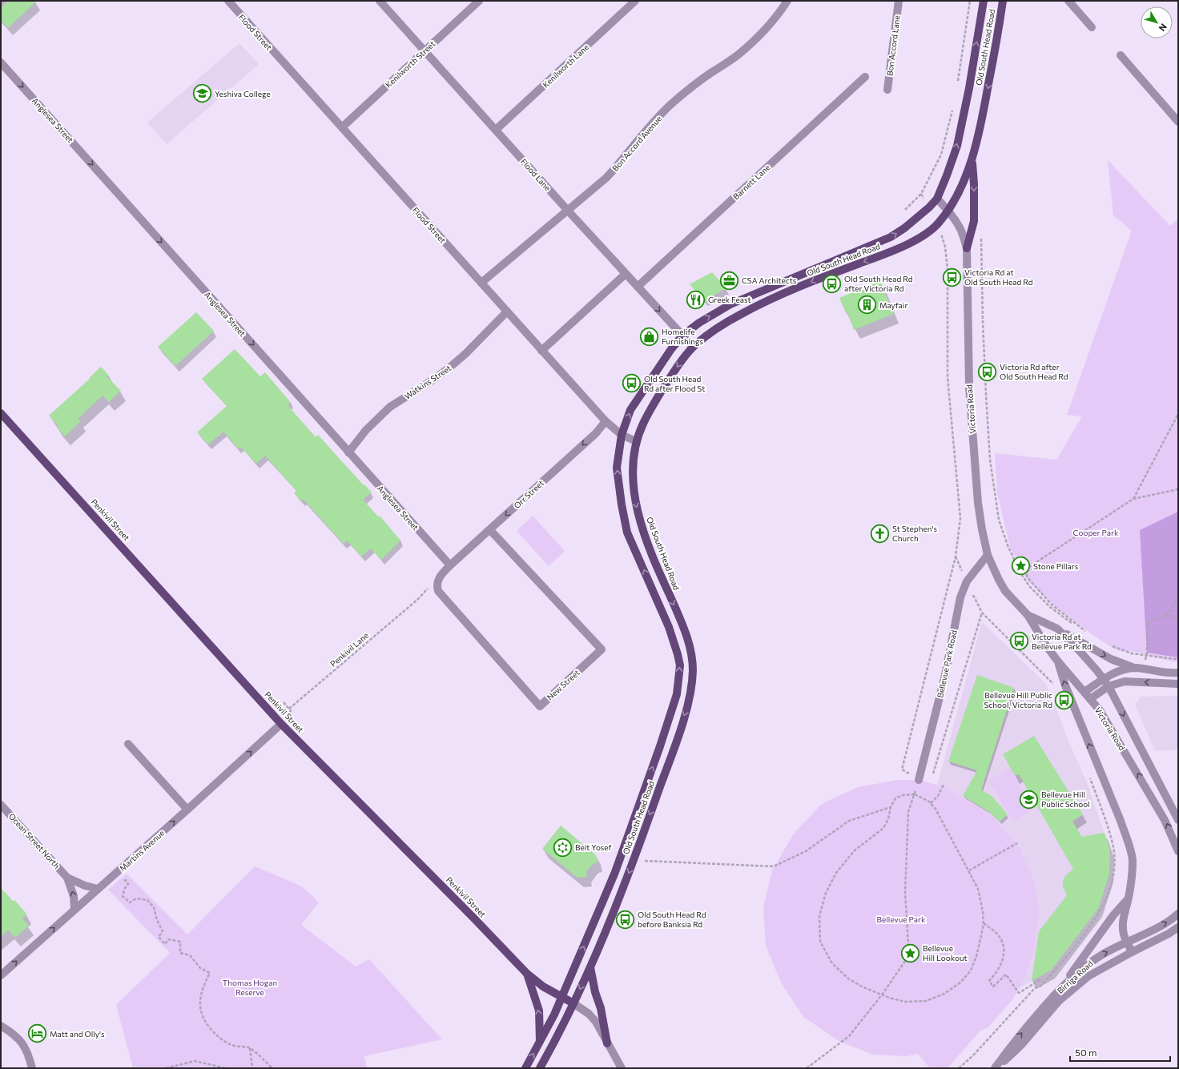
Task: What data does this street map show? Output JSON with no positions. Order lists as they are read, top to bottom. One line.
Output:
{"streets":{"main road":["Old South Head Road","Penkivil Street"],"street":["Flood Street","Bon Accord Lane","Kenilworth Street","Kenilworth Lane","Anglesea Street","Bon Accord Avenue","Flood Lane","Barnett Lane","Watkins Street","Victoria Road","Orr Street","Bellevue Park Road","New Street","Ocean Street North","Martins Avenue","Birriga Road"],"path":["Penkivil Lane"]},"crossings":[["Flood Street","Old South Head Road"],["Flood Street","Kenilworth Street"],["Flood Street","Bon Accord Avenue"],["Flood Street","Watkins Street"],["Flood Street","Orr Street"],["Old South Head Road","Flood Lane"],["Old South Head Road","Victoria Road"],["Old South Head Road","Penkivil Street"],["Kenilworth Street","Flood Lane"],["Kenilworth Lane","Flood Lane"],["Anglesea Street","Watkins Street"],["Anglesea Street","Orr Street"],["Anglesea Street","New Street"],["Bon Accord Avenue","Flood Lane"],["Flood Lane","Barnett Lane"],["Victoria Road","Bellevue Park Road"],["Orr Street","New Street"],["Penkivil Street","Martins Avenue"],["Ocean Street North","Martins Avenue"]],"one_way":["Anglesea Street","Orr Street","Martins Avenue"],"parks":["Cooper Park","Bellevue Park","Thomas Hogan Reserve"],"places":{"school or university":["Yeshiva College","Bellevue Hill Public School"],"bus stop":["Victoria Rd at Old South Head Rd","Old South Head Rd after Victoria Rd","Victoria Rd after Old South Head Rd","Old South Head Rd after Flood St","Victoria Rd at Bellevue Park Rd","Bellevue Hill Public School, Victoria Rd","Old South Head Rd before Banksia Rd"],"office":["CSA Architects"],"restaurant":["Greek Feast"],"building":["Mayfair"],"shop":["Homelife Furnishings"],"church":["St Stephen's Church"],"place":["Stone Pillars","Bellevue Hill Lookout"],"synagogue":["Beit Yosef"],"hotel":["Matt and Olly's"]},"scale_bar":"50 m","north":"bottom right"}
